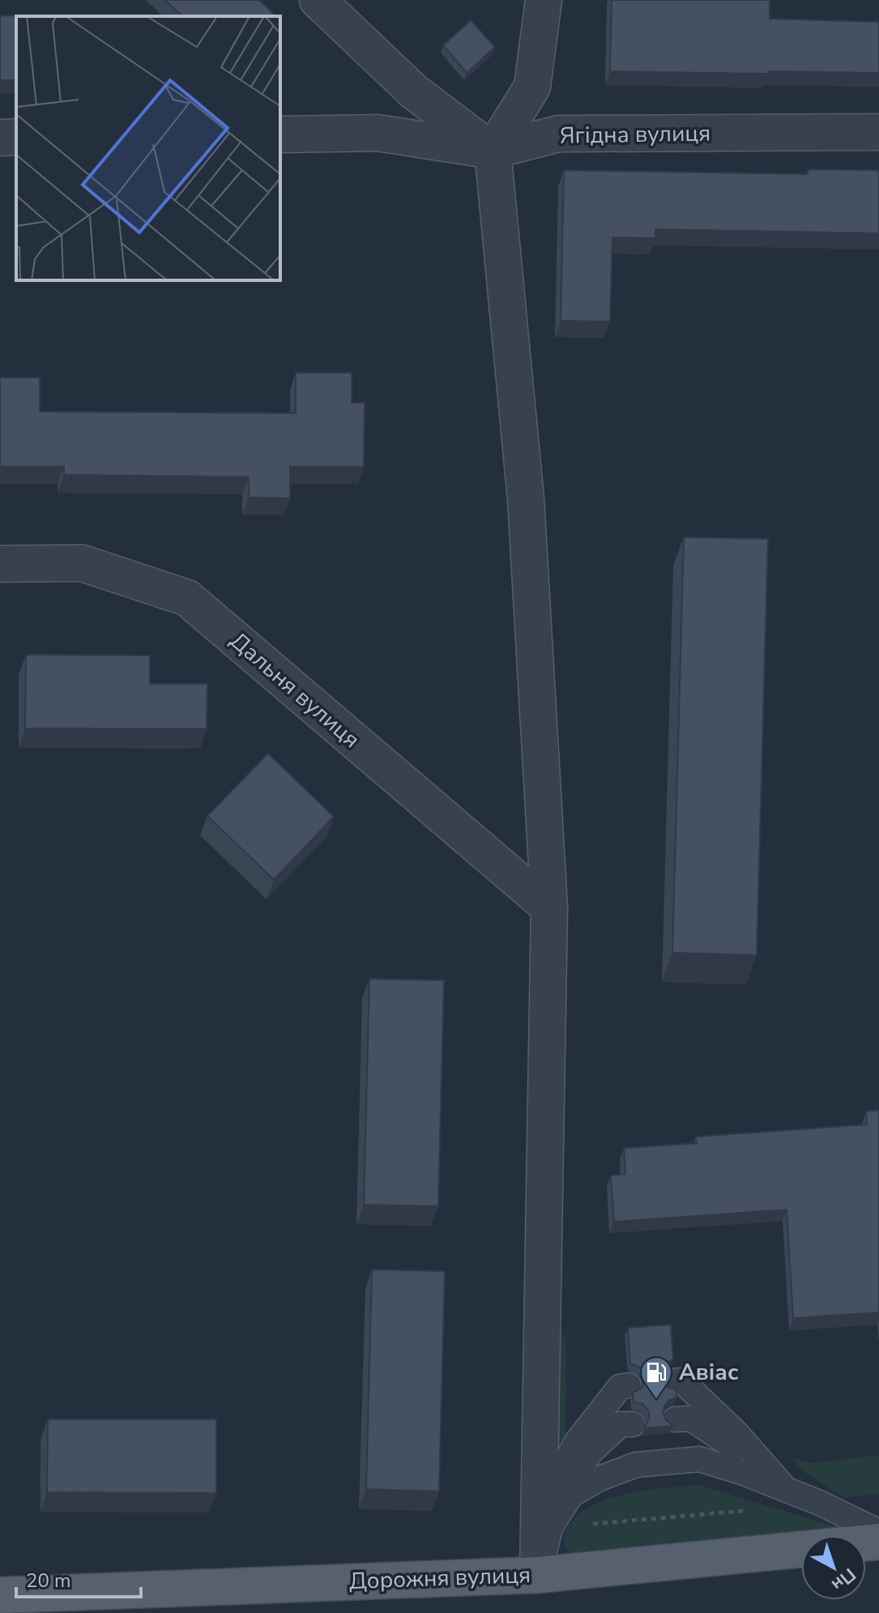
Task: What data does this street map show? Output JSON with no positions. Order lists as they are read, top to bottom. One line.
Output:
{"streets":{"main road":["Дорожня вулиця"],"street":["Ягідна вулиця","Дальня вулиця"]},"places":{"fuel station":["Авіас"]},"scale_bar":"20 m","north":"bottom right"}
